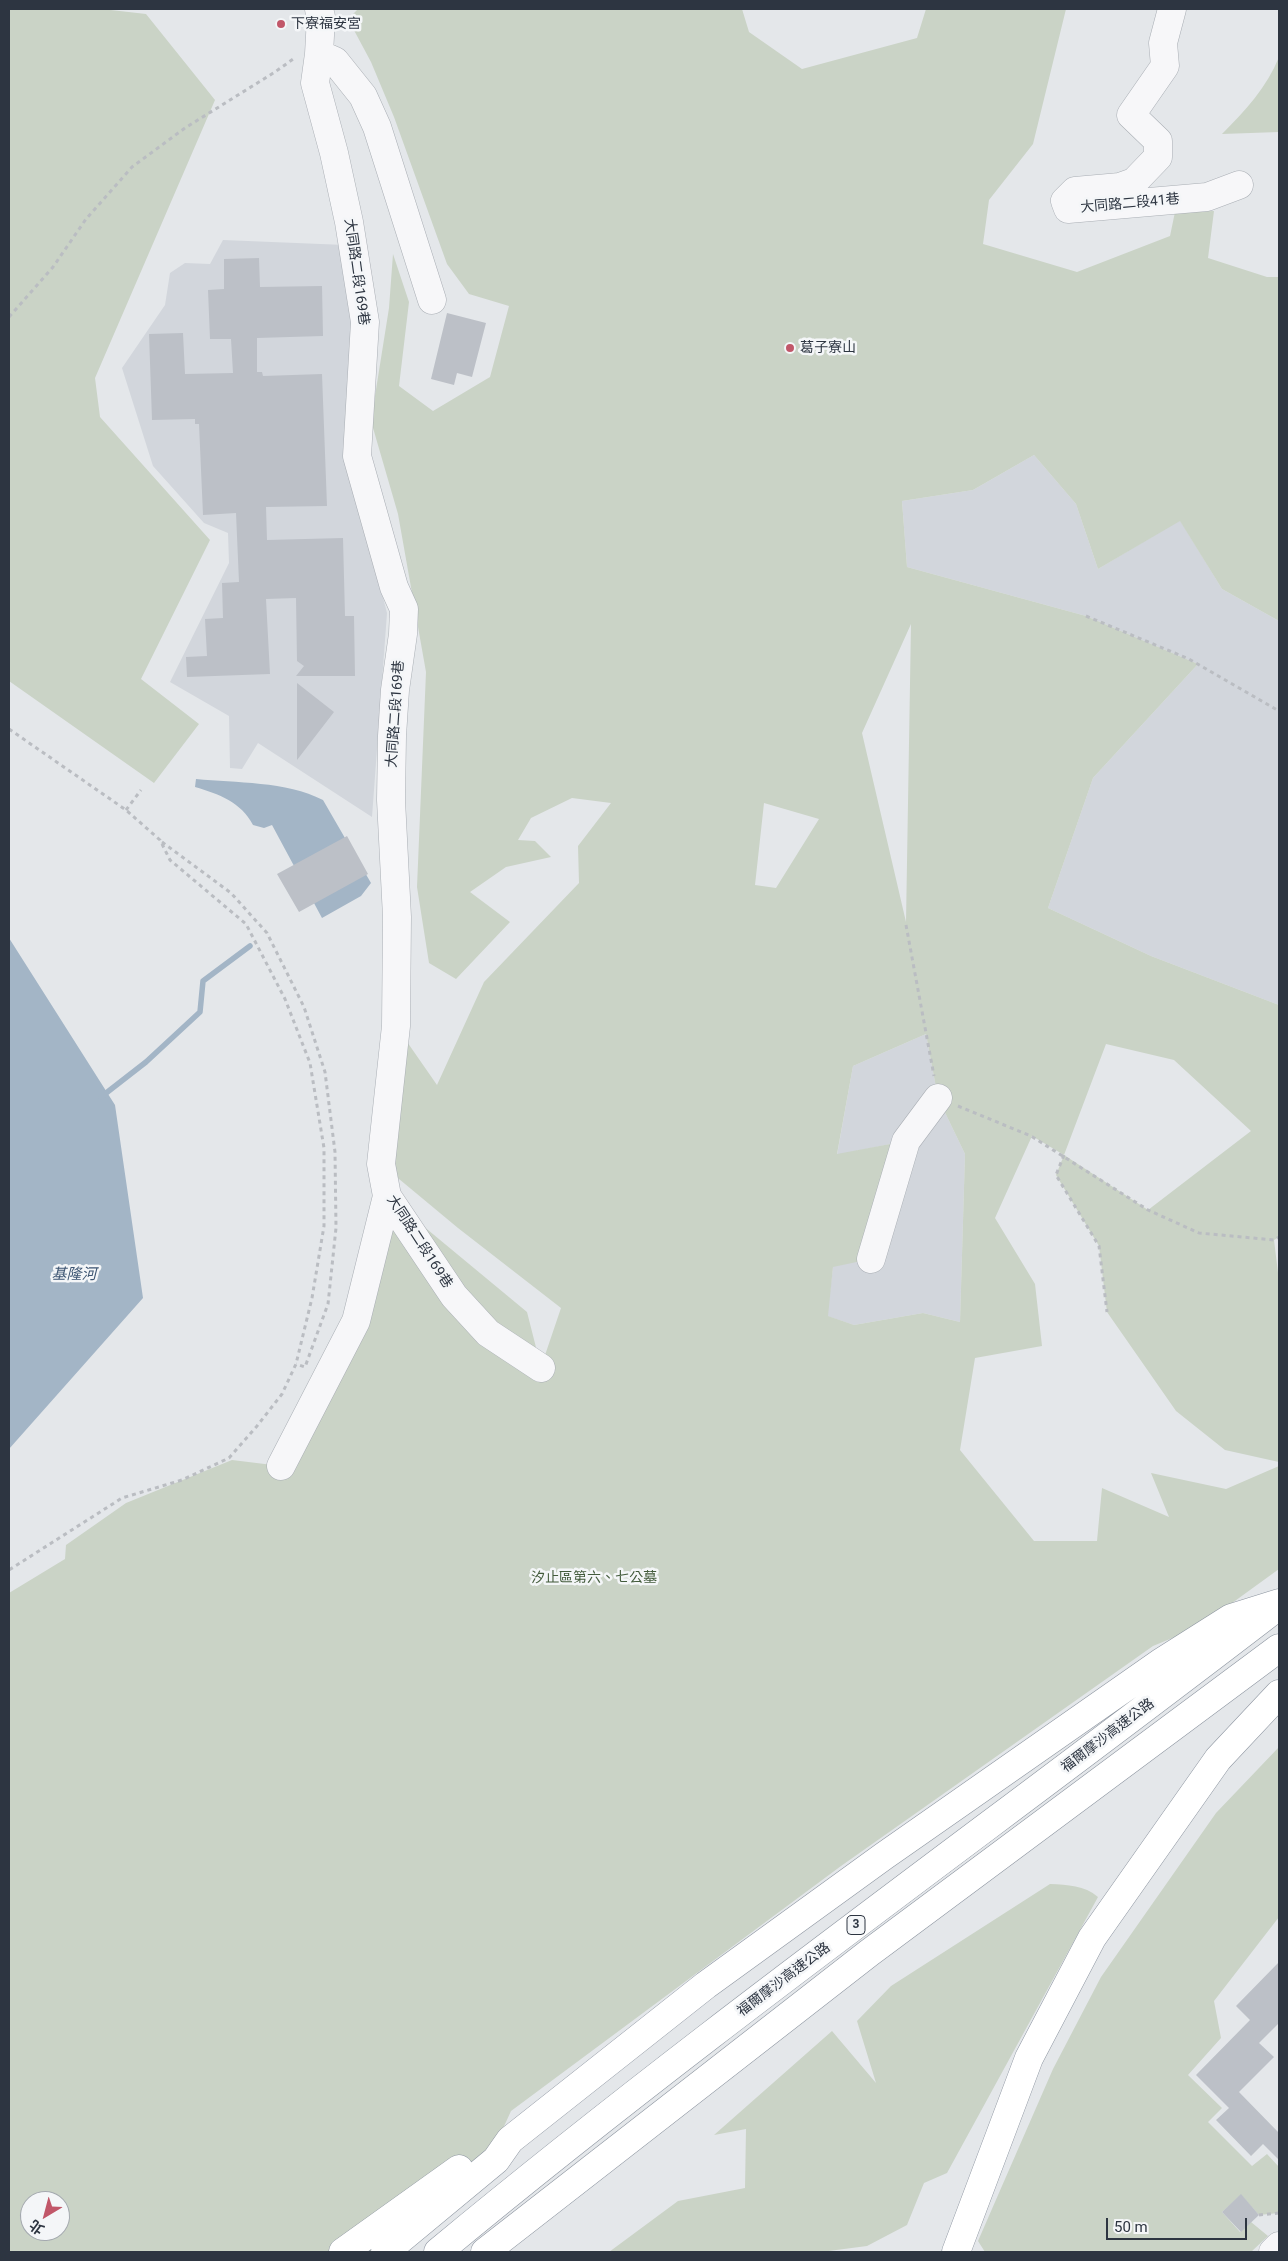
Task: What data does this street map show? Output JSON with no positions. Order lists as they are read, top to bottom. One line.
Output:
{"streets":{"highway":["福爾摩沙高速公路","3"],"street":["大同路二段41巷","大同路二段169巷"]},"water":["基隆河"],"parks":["汐止區第六、七公墓"],"places":["下寮福安宮","葛子寮山"],"scale_bar":"50 m","north":"bottom left"}
